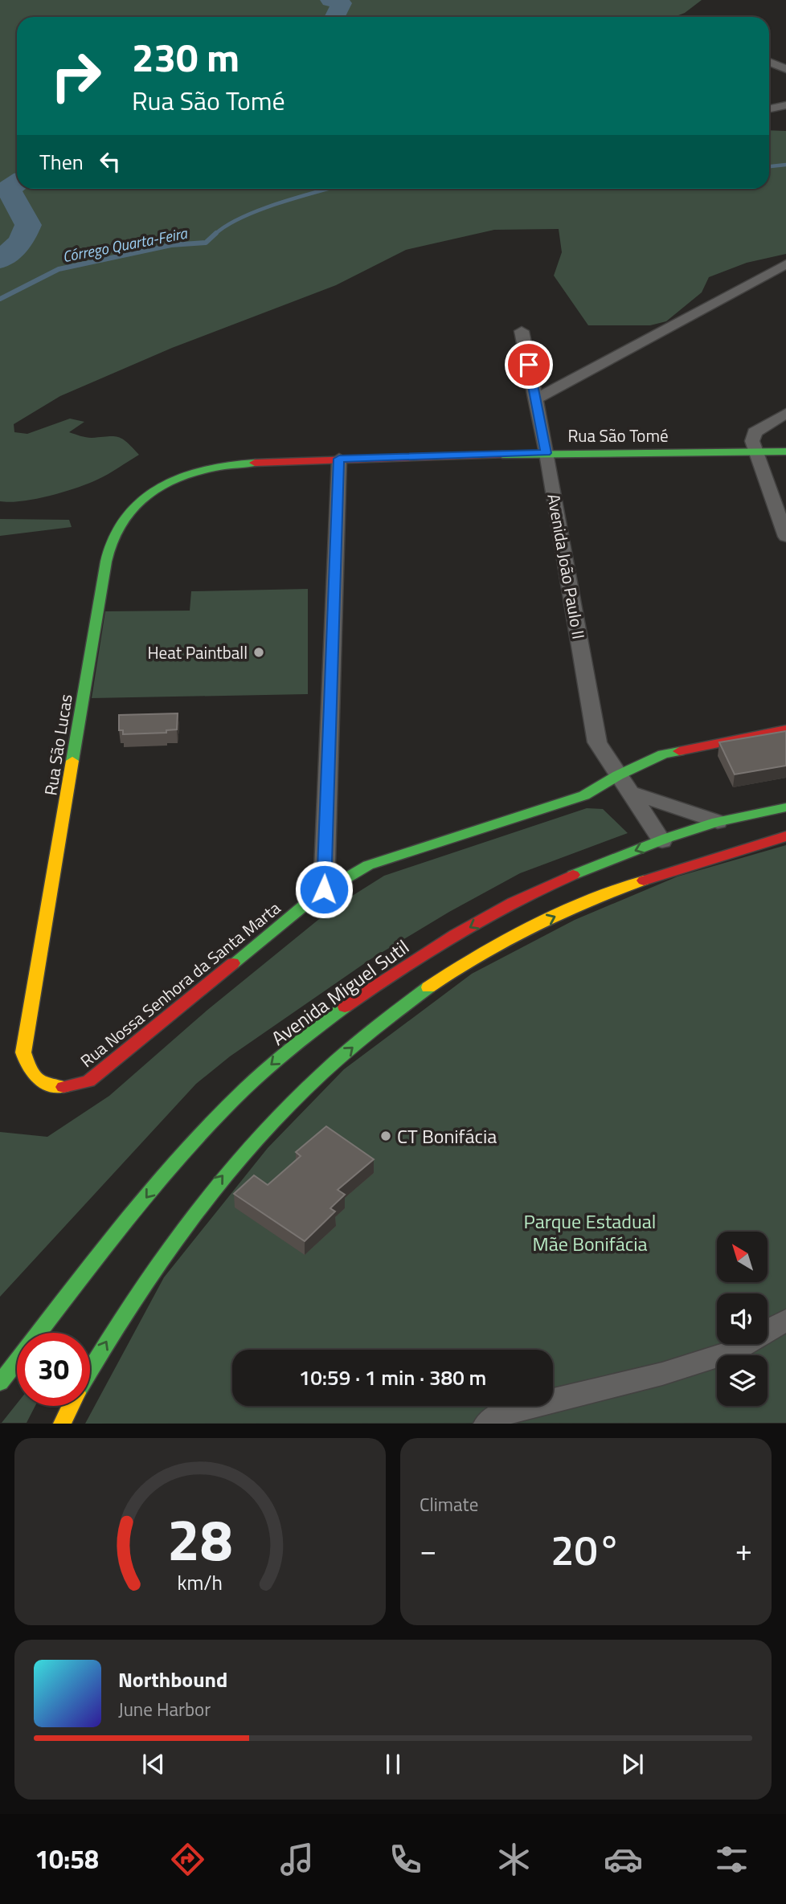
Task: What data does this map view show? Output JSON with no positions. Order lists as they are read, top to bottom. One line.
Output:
{"streets":{"main road":["Rua São Tomé","Rua São Lucas","Rua Nossa Senhora da Santa Marta","Avenida Miguel Sutil"],"street":["Avenida João Paulo II"]},"crossings":[["Rua São Tomé","Avenida João Paulo II"],["Rua São Tomé","Rua São Lucas"],["Avenida João Paulo II","Rua Nossa Senhora da Santa Marta"],["Avenida João Paulo II","Avenida Miguel Sutil"],["Rua São Lucas","Rua Nossa Senhora da Santa Marta"]],"water":["Córrego Quarta-Feira"],"parks":["Parque Estadual Mãe Bonifácia"],"places":["Heat Paintball","CT Bonifácia"],"north":"top left","page":{"turn":["230 m","Rua São Tomé"],"then":"Then","limit":"30","trip":"10:59 · 1 min · 380 m","tile":"Climate","heat":["−","20°","+"],"song":["Northbound","June Harbor"],"tabs":"10:58","gauge":["28","km/h"]}}
